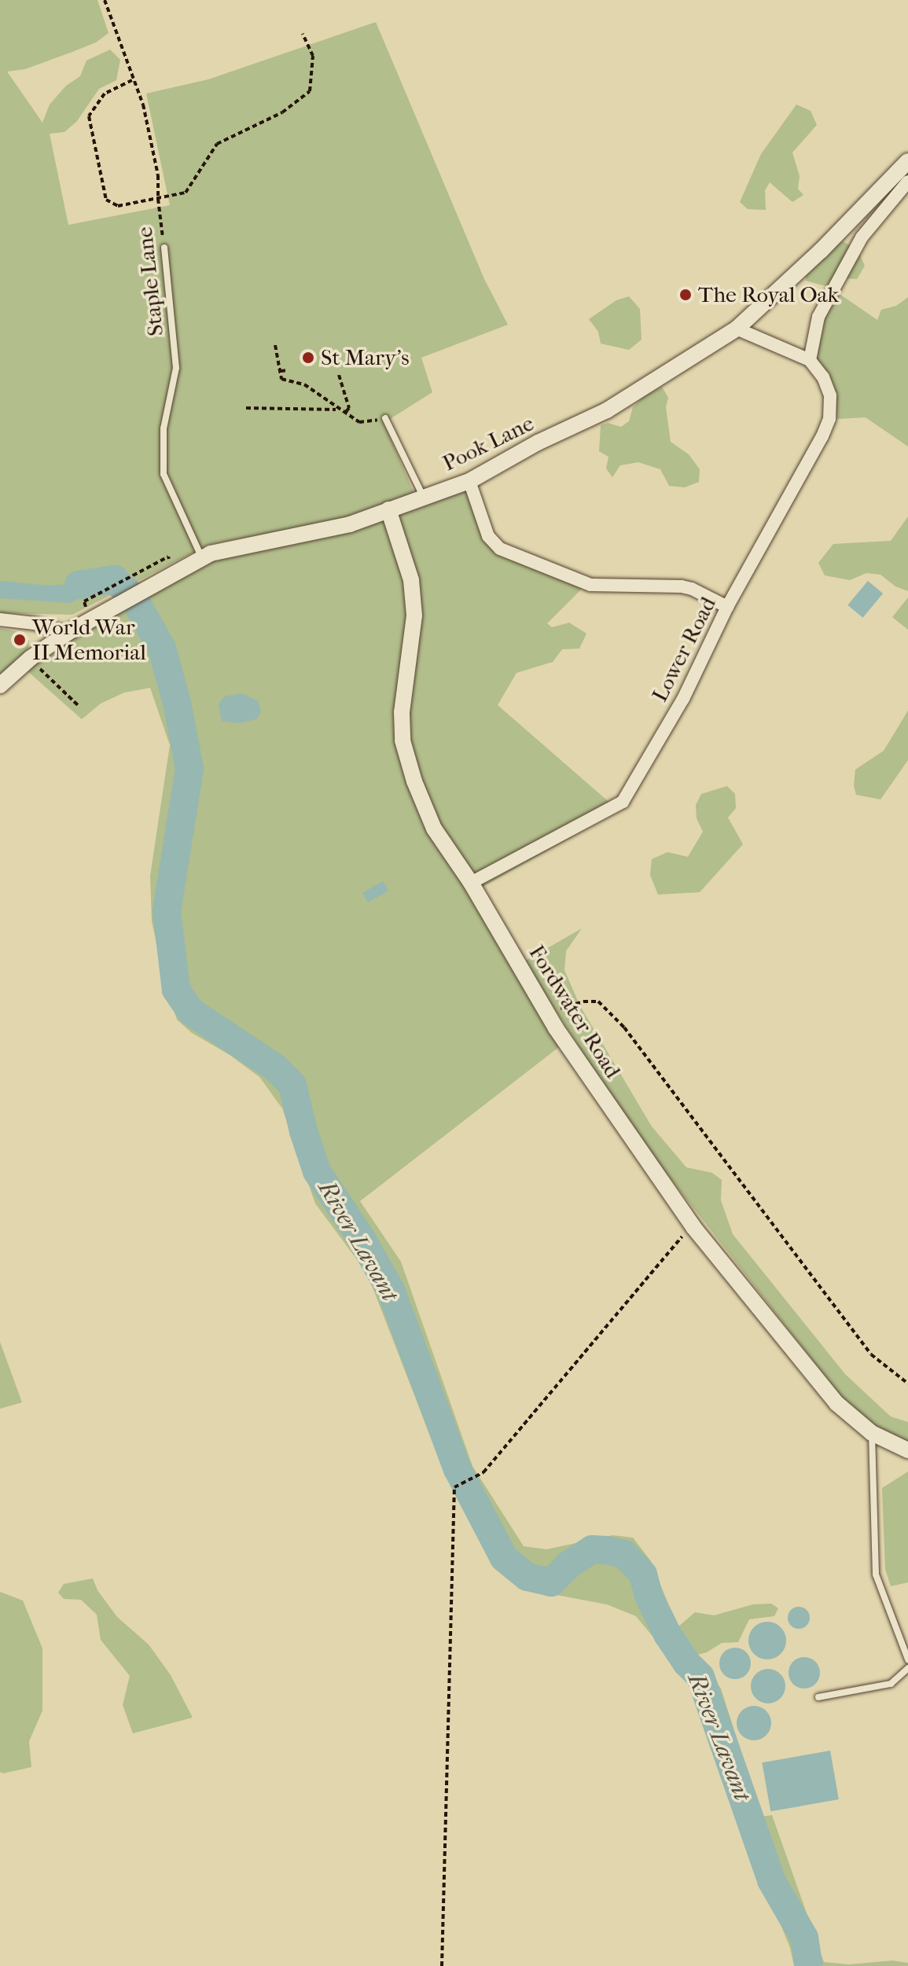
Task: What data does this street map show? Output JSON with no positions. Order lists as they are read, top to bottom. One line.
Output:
{"streets":{"street":["Pook Lane","Lower Road","Fordwater Road"],"lane":["Staple Lane"]},"crossings":[["Staple Lane","Pook Lane"],["Pook Lane","Fordwater Road"],["Lower Road","Fordwater Road"]],"water":["River Lavant"],"places":["The Royal Oak","St Mary's","World War II Memorial"]}
